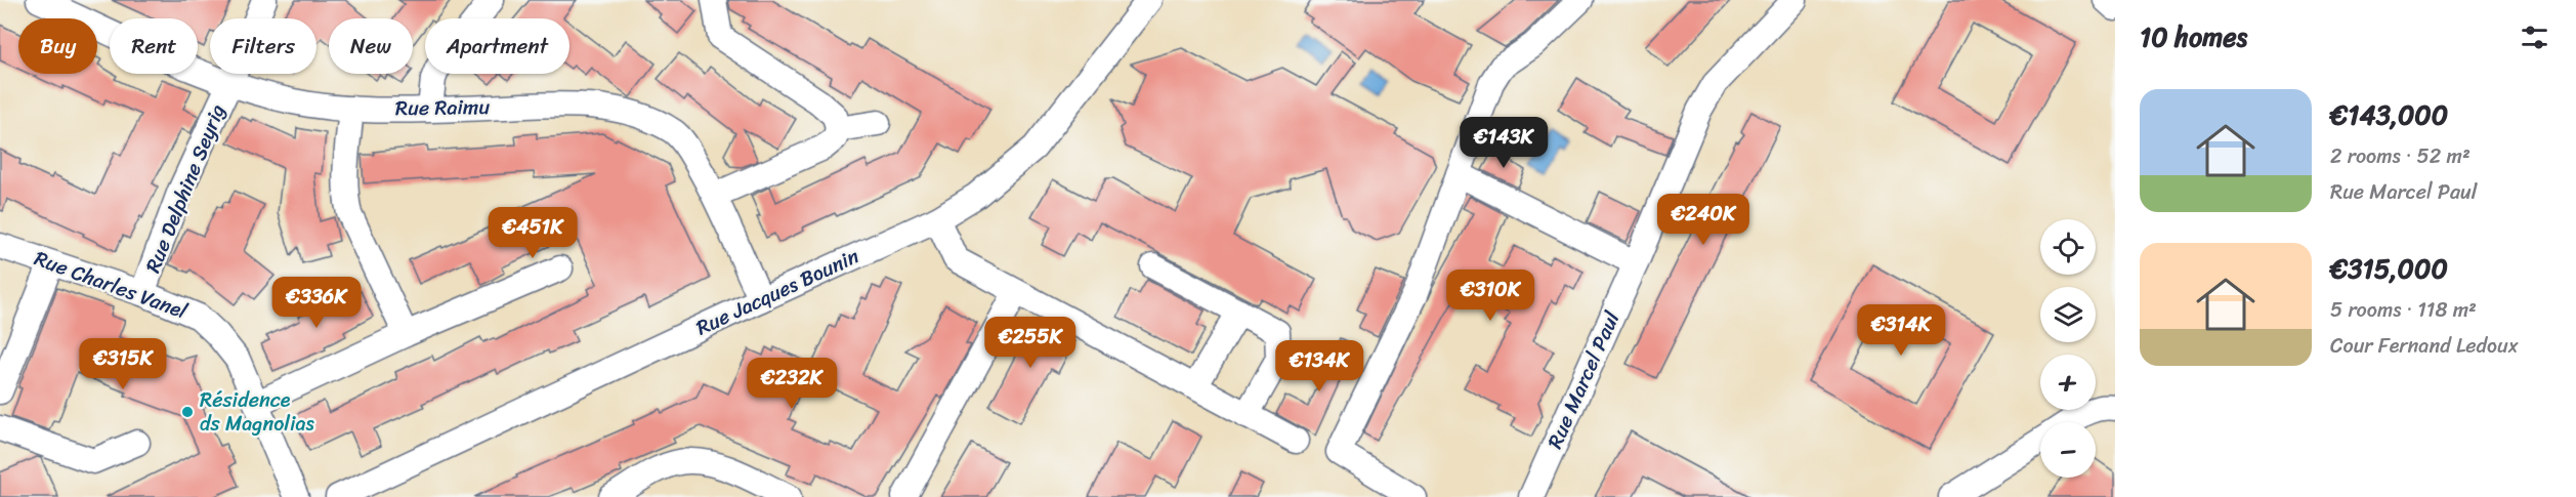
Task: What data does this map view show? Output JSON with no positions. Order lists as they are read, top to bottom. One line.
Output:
{"streets":{"street":["Rue Raimu","Rue Delphine Seyrig","Rue Charles Vanel","Rue Jacques Bounin","Rue Marcel Paul"]},"crossings":[["Rue Raimu","Rue Delphine Seyrig"],["Rue Raimu","Rue Jacques Bounin"],["Rue Delphine Seyrig","Rue Charles Vanel"]],"places":["Résidence ds Magnolias"],"page":{"heading":"10 homes","chip":["Buy","Rent","Filters","New","Apartment"],"list":[{"name":"€143,000","note":"2 rooms · 52 m² · Rue Marcel Paul"},{"name":"€315,000","note":"5 rooms · 118 m² · Cour Fernand Ledoux"}],"price":["€143K","€240K","€451K","€310K","€336K","€314K","€255K","€315K","€134K","€232K"],"map_buttons":["+","−"]}}
